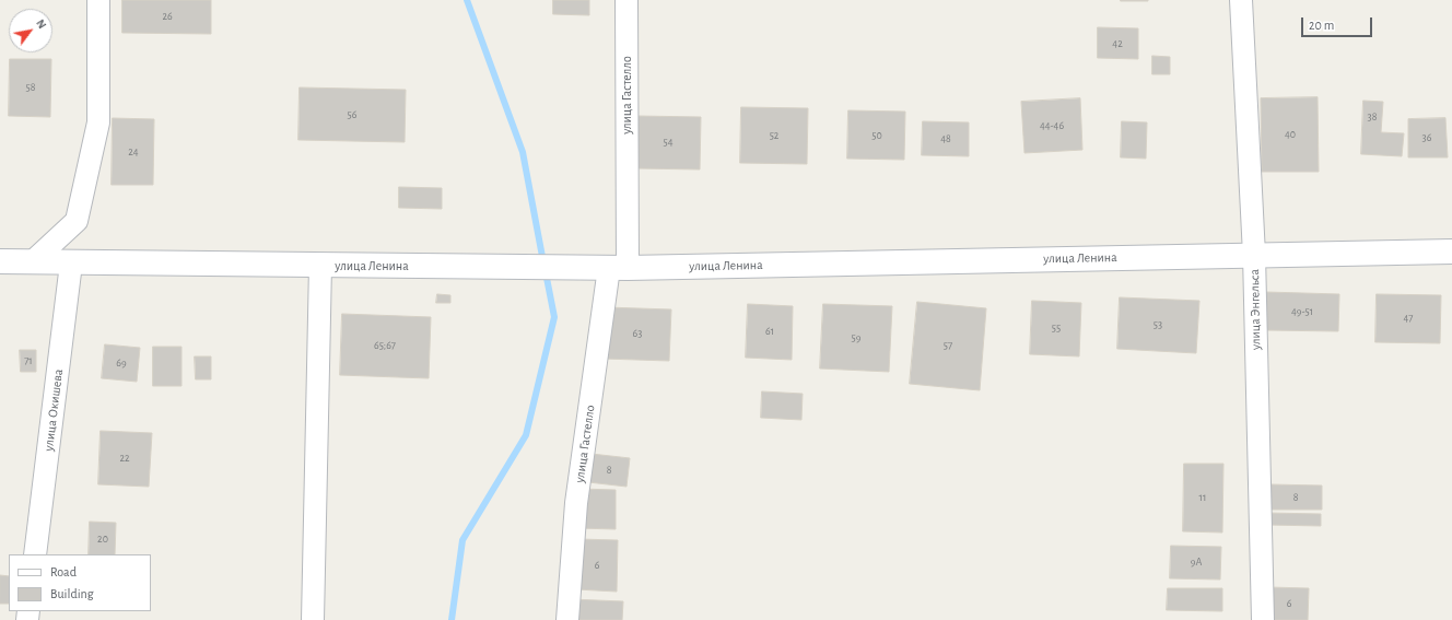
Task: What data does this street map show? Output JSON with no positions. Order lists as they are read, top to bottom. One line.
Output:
{"streets":{"main road":["улица Ленина"],"street":["улица Гастелло","улица Энгельса","улица Окишева"]},"crossings":[["улица Гастелло","улица Ленина"],["улица Ленина","улица Энгельса"],["улица Ленина","улица Окишева"]],"house_numbers":["26","42","58","56","38","44-46","40","52","50","36","48","54","24","49-51","47","53","55","61","63","59","65;67","57","71","69","22","8","11","8","20","9А","6","6"],"legend":["Road","Building"],"scale_bar":"20 m","north":"top right"}
